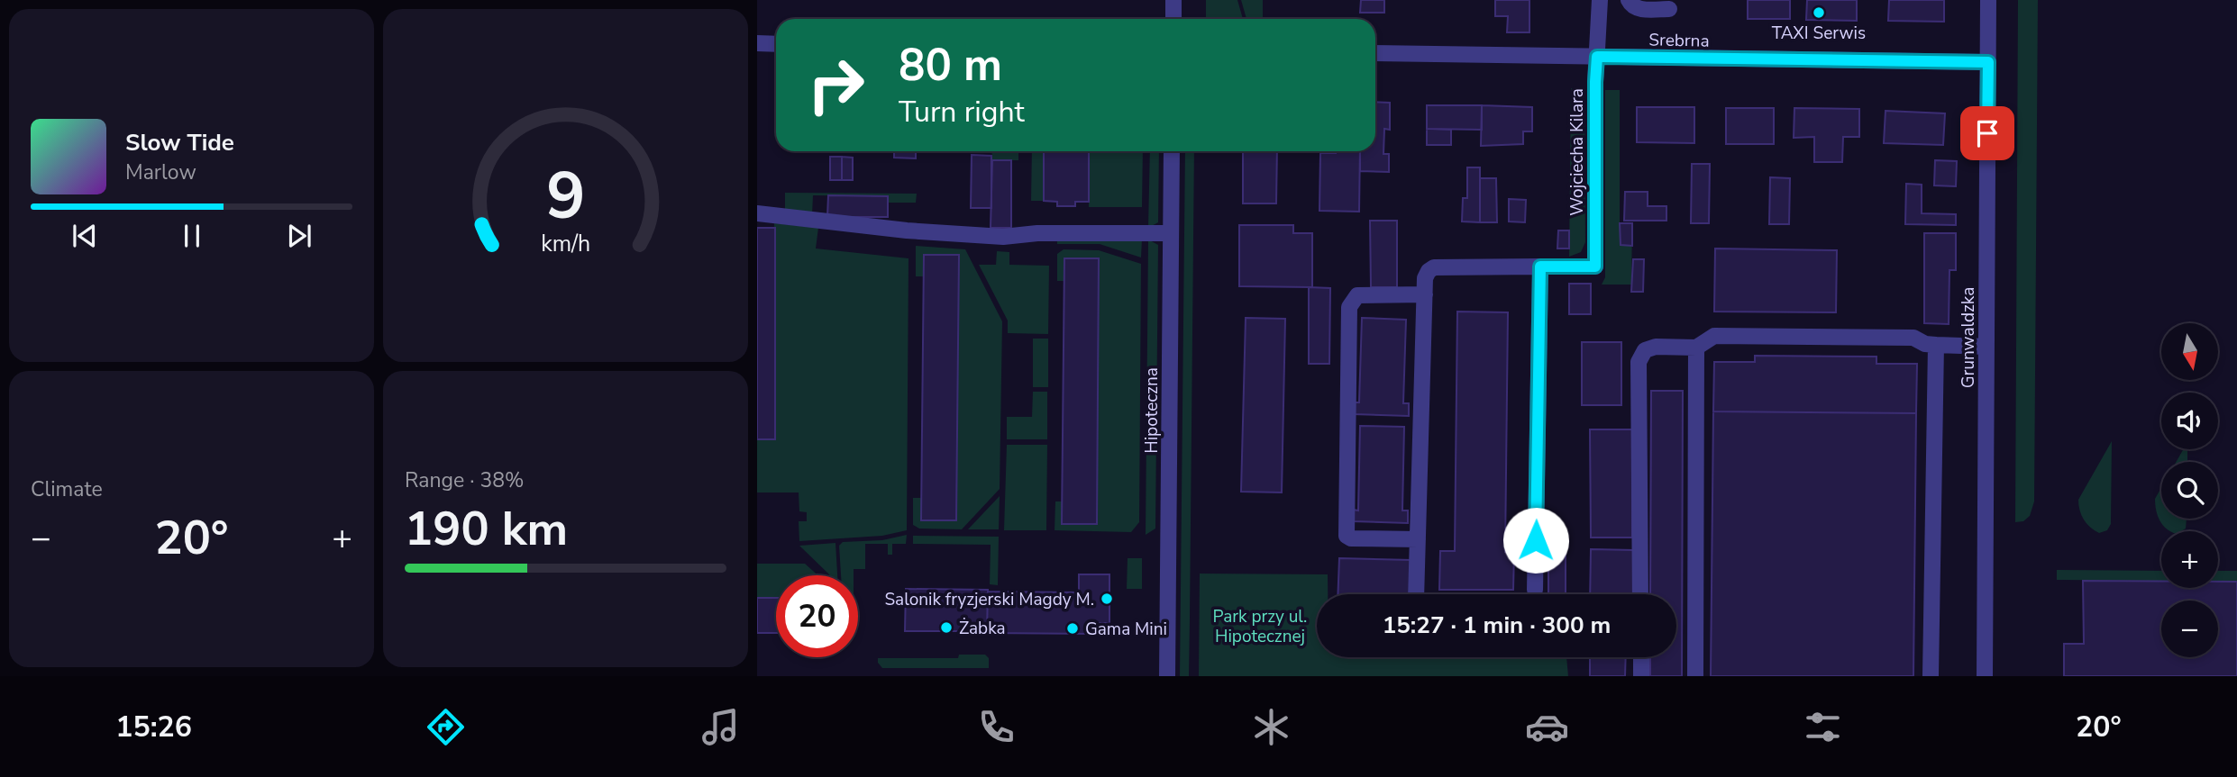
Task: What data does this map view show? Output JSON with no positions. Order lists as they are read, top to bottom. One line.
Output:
{"streets":{"street":["Srebrna","Wojciecha Kilara","Grunwaldzka","Hipoteczna"]},"crossings":[["Srebrna","Wojciecha Kilara"],["Srebrna","Grunwaldzka"]],"parks":["Park przy ul. Hipotecznej"],"places":["TAXI Serwis","Salonik fryzjerski Magdy M.","Żabka","Gama Mini"],"north":"bottom","page":{"turn":["80 m","Turn right"],"song":["Slow Tide","Marlow"],"map_buttons":["+","−"],"tile":["Climate",["Range · 38%","190 km"]],"heat":["−","20°","+"],"limit":"20","trip":"15:27 · 1 min · 300 m","tabs":["15:26","20°"],"gauge":["9","km/h"]}}
